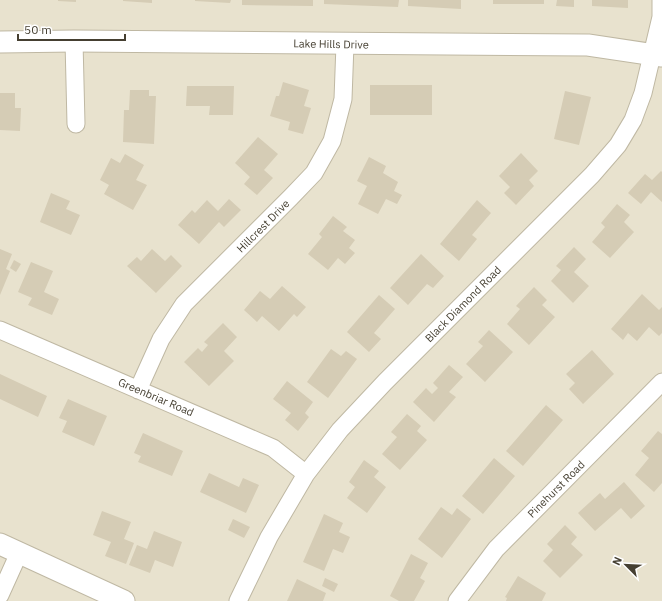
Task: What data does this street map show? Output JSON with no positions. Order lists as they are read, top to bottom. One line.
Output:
{"streets":{"street":["Lake Hills Drive","Hillcrest Drive","Black Diamond Road","Greenbriar Road","Pinehurst Road"]},"crossings":[["Lake Hills Drive","Hillcrest Drive"],["Lake Hills Drive","Black Diamond Road"],["Hillcrest Drive","Greenbriar Road"],["Black Diamond Road","Greenbriar Road"]],"scale_bar":"50 m","north":"top left"}
